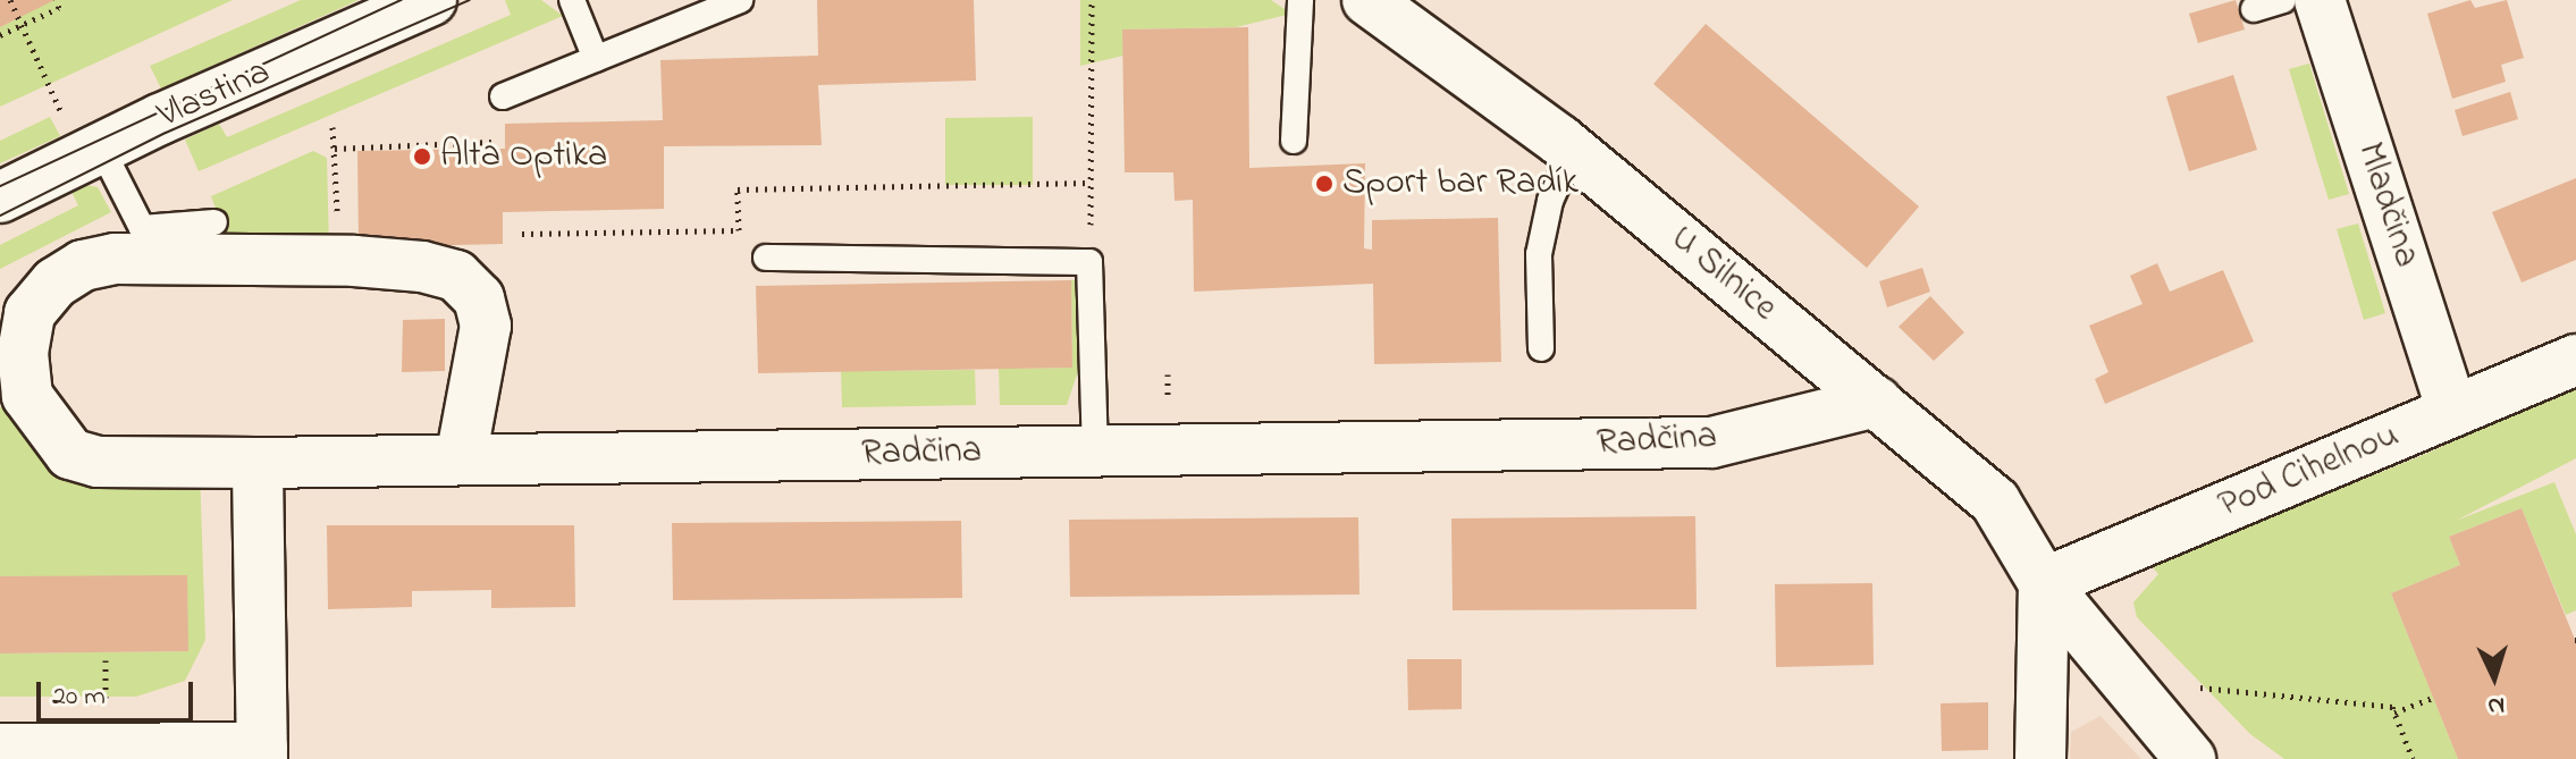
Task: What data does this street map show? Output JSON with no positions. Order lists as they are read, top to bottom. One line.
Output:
{"streets":{"street":["Vlastina","Mladčina","U Silnice","Radčina","Pod Cihelnou"]},"crossings":[["Mladčina","Pod Cihelnou"],["U Silnice","Radčina"],["U Silnice","Pod Cihelnou"]],"places":["Alta Optika","Sport bar Radík"],"scale_bar":"20 m","north":"bottom"}
